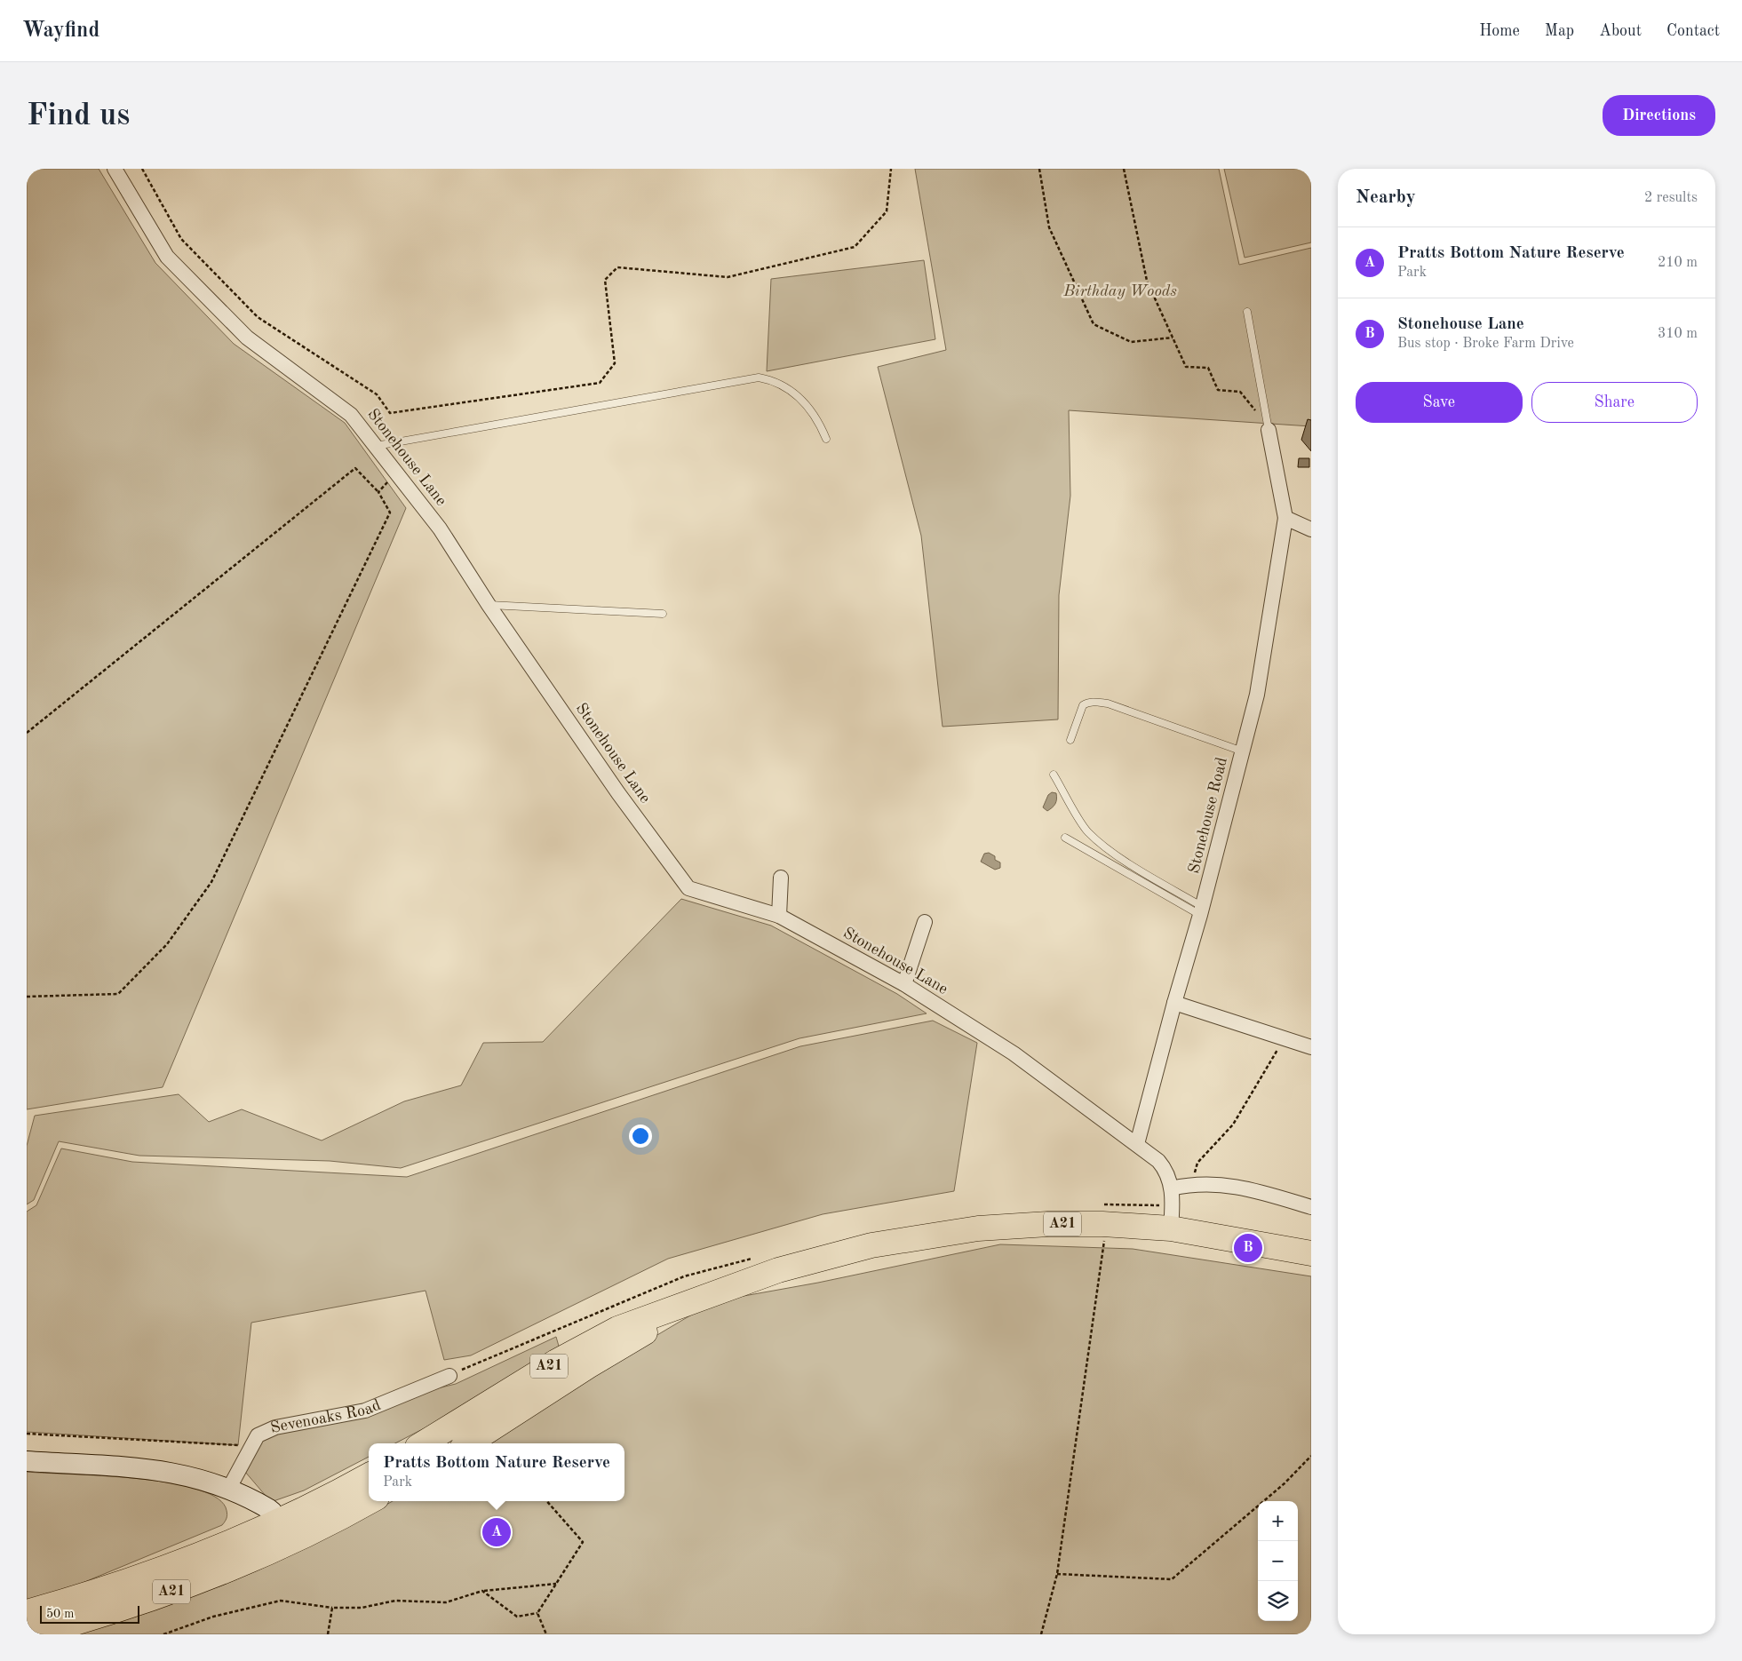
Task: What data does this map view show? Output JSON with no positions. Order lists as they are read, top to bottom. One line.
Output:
{"streets":{"highway":["A21"],"street":["Stonehouse Lane","Stonehouse Road","Sevenoaks Road"]},"crossings":[["Stonehouse Lane","Stonehouse Road"],["Stonehouse Lane","A21"]],"parks":["Birthday Woods"],"scale_bar":"50 m","page":{"header":"Wayfind","nav":["Home","Map","About","Contact"],"buttons":["Directions",["Save","Share"]],"title":"Find us","heading":["Nearby","2 results"],"list":[{"mark":"A","name":"Pratts Bottom Nature Reserve","note":"Park","value":"210 m"},{"mark":"B","name":"Stonehouse Lane","note":"Bus stop · Broke Farm Drive","value":"310 m"}],"pins":["B","A"],"popup":["Pratts Bottom Nature Reserve","Park"],"map_buttons":["+","−"],"scale":"50 m"}}
